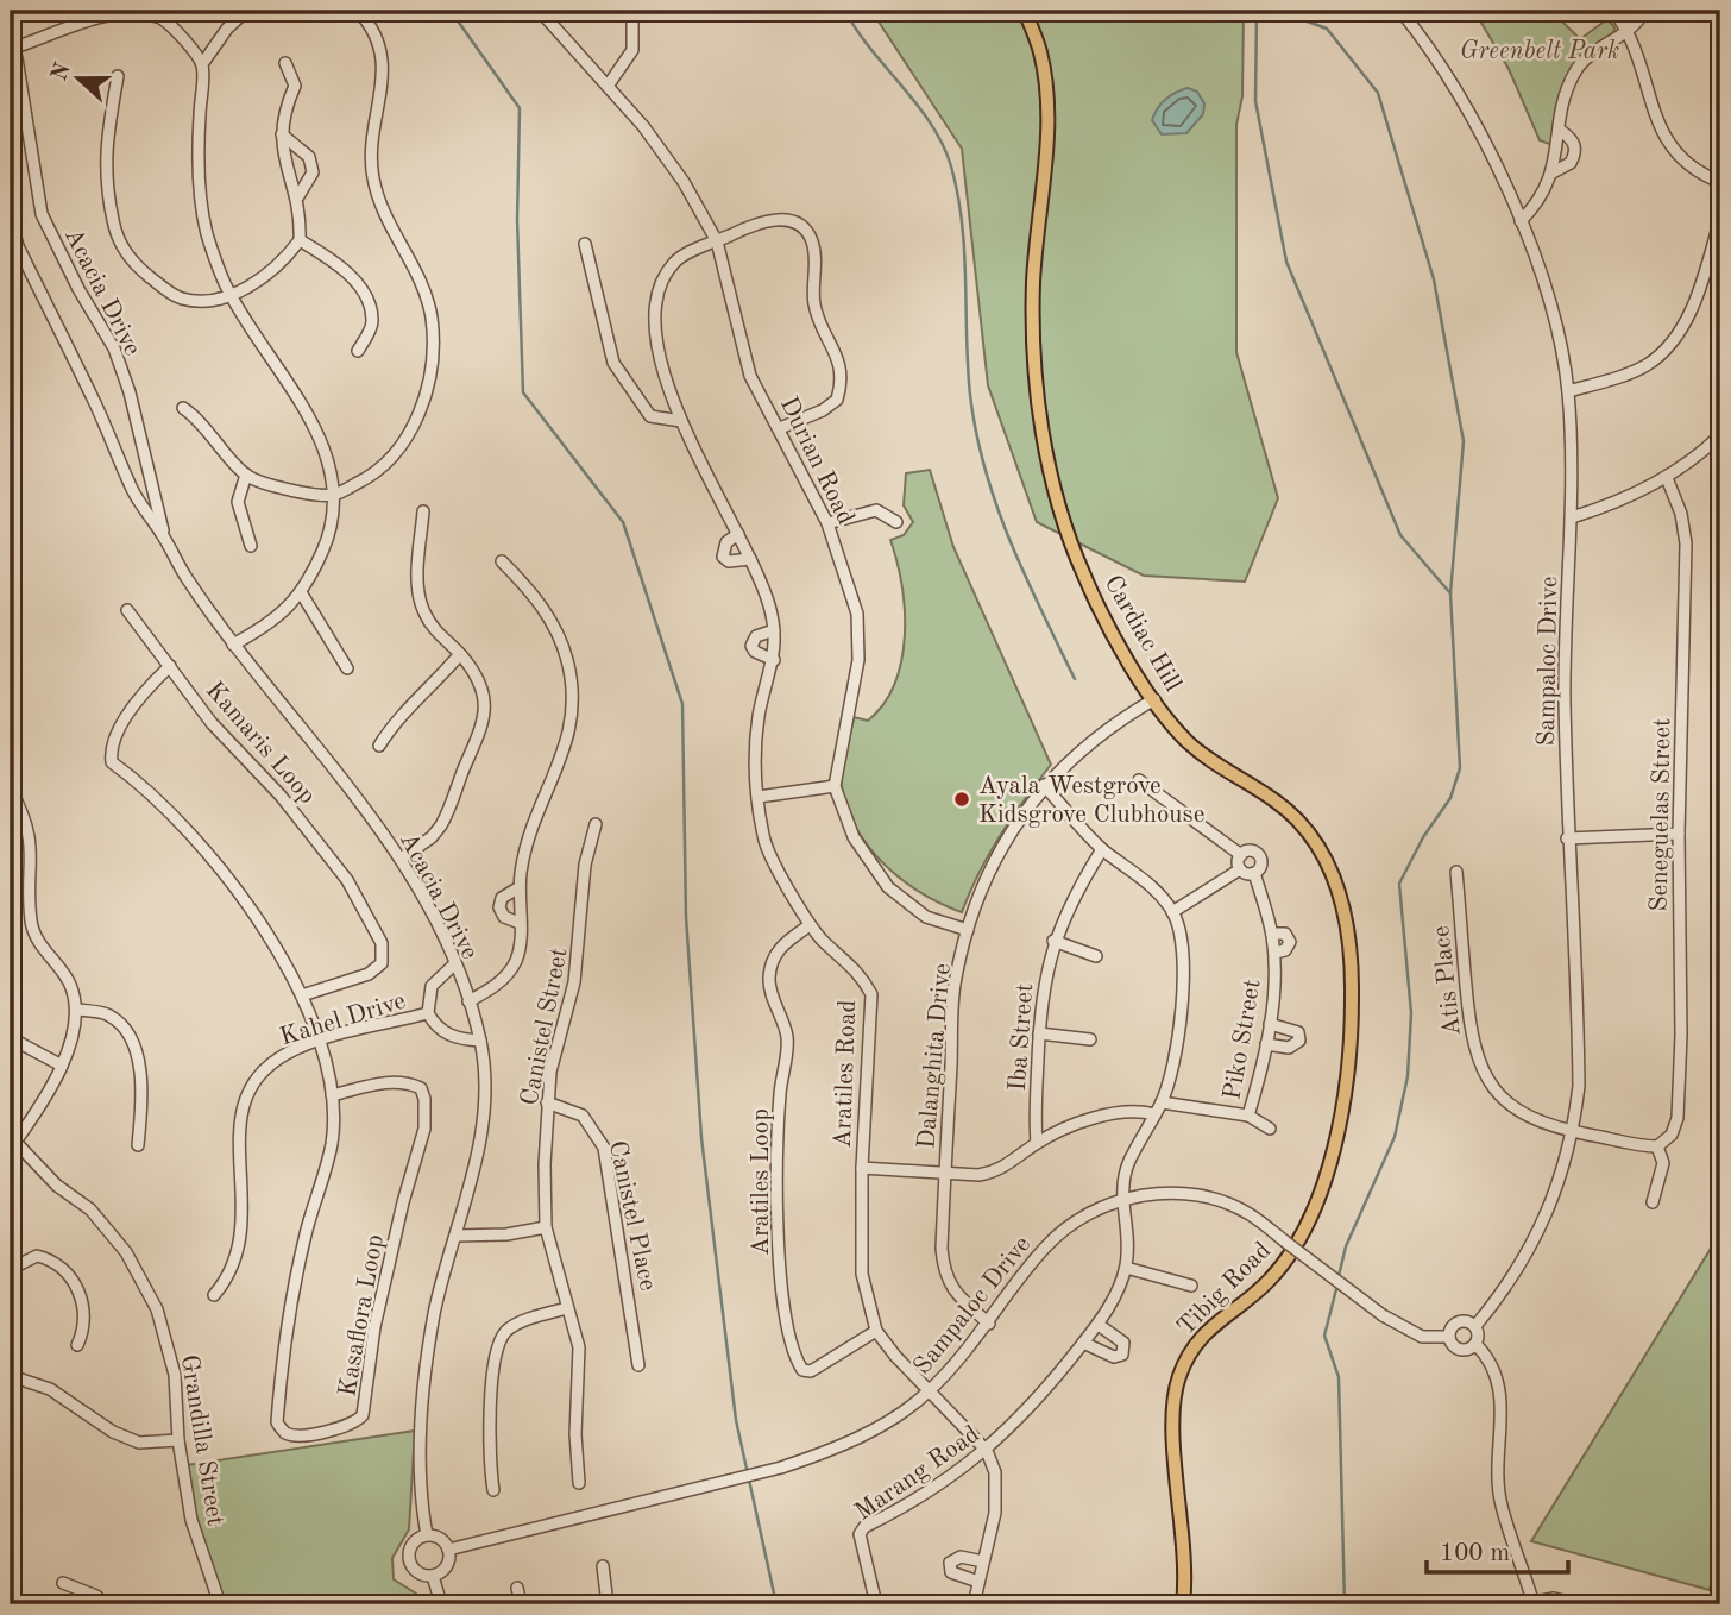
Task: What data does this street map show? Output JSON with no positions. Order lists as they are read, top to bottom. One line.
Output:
{"streets":{"main road":["Cardiac Hill","Tibig Road"],"street":["Acacia Drive","Durian Road","Sampaloc Drive","Kamaris Loop","Seneguelas Street","Atis Place","Kahel Drive","Canistel Street","Iba Street","Piko Street","Dalanghita Drive","Aratiles Road","Aratiles Loop","Canistel Place","Kasaflora Loop","Grandilla Street","Marang Road"]},"crossings":[["Acacia Drive","Sampaloc Drive"],["Durian Road","Aratiles Road"],["Cardiac Hill","Dalanghita Drive"],["Cardiac Hill","Tibig Road"],["Sampaloc Drive","Atis Place"],["Sampaloc Drive","Dalanghita Drive"],["Sampaloc Drive","Aratiles Road"],["Sampaloc Drive","Marang Road"],["Seneguelas Street","Atis Place"],["Kahel Drive","Kasaflora Loop"],["Canistel Street","Canistel Place"],["Iba Street","Marang Road"],["Dalanghita Drive","Marang Road"],["Aratiles Road","Aratiles Loop"],["Aratiles Road","Marang Road"]],"parks":["Greenbelt Park"],"places":["Ayala Westgrove Kidsgrove Clubhouse"],"scale_bar":"100 m","north":"left"}
